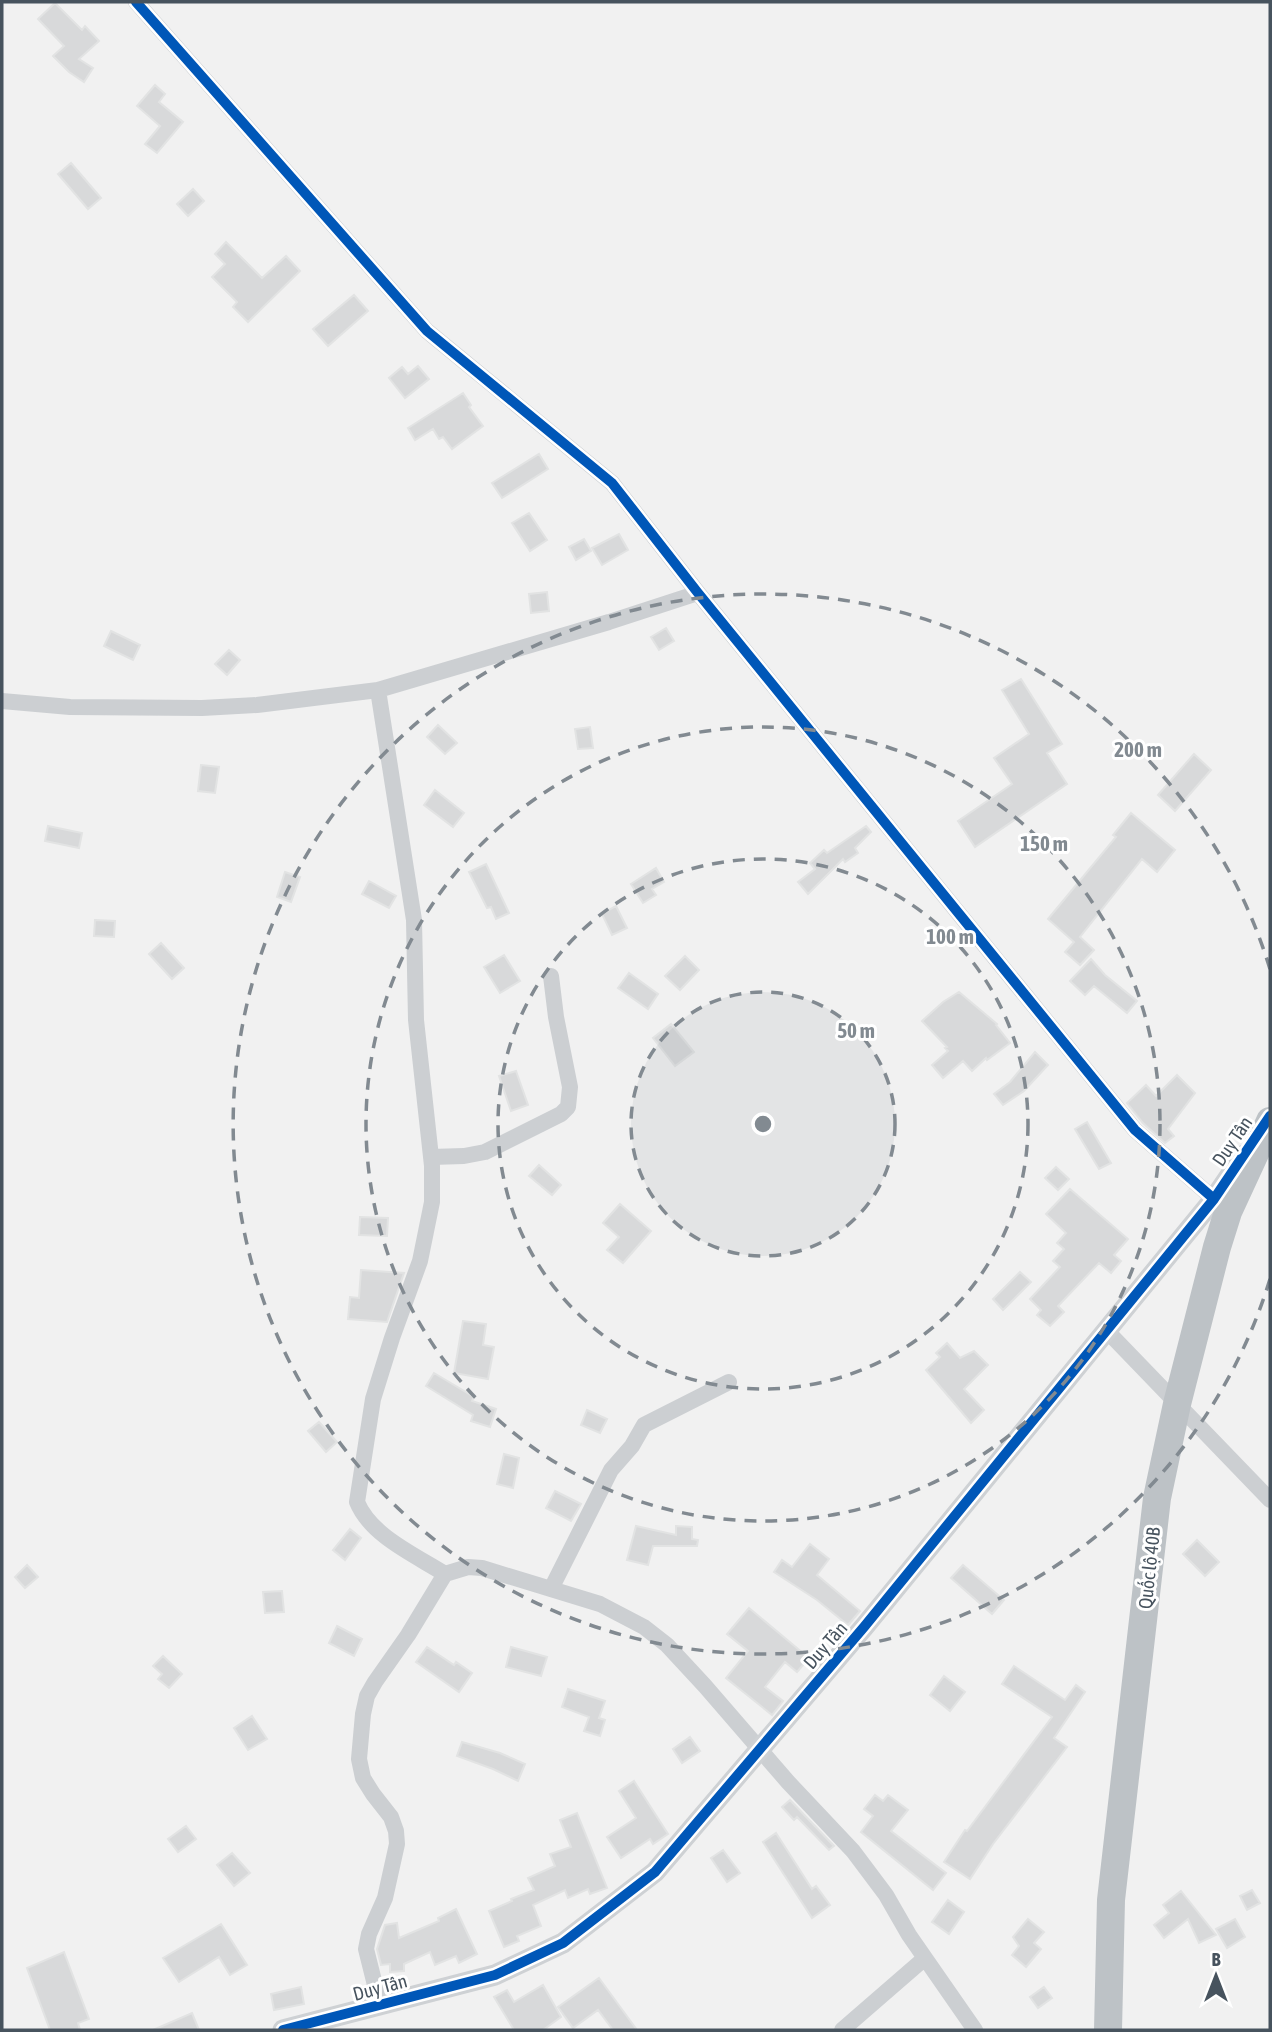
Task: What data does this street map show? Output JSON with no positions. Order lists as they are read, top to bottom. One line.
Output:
{"streets":{"highway":["Quốc lộ 40B"],"street":["Duy Tân"]},"north":"top","rings":["200 m","150 m","100 m","50 m"]}
